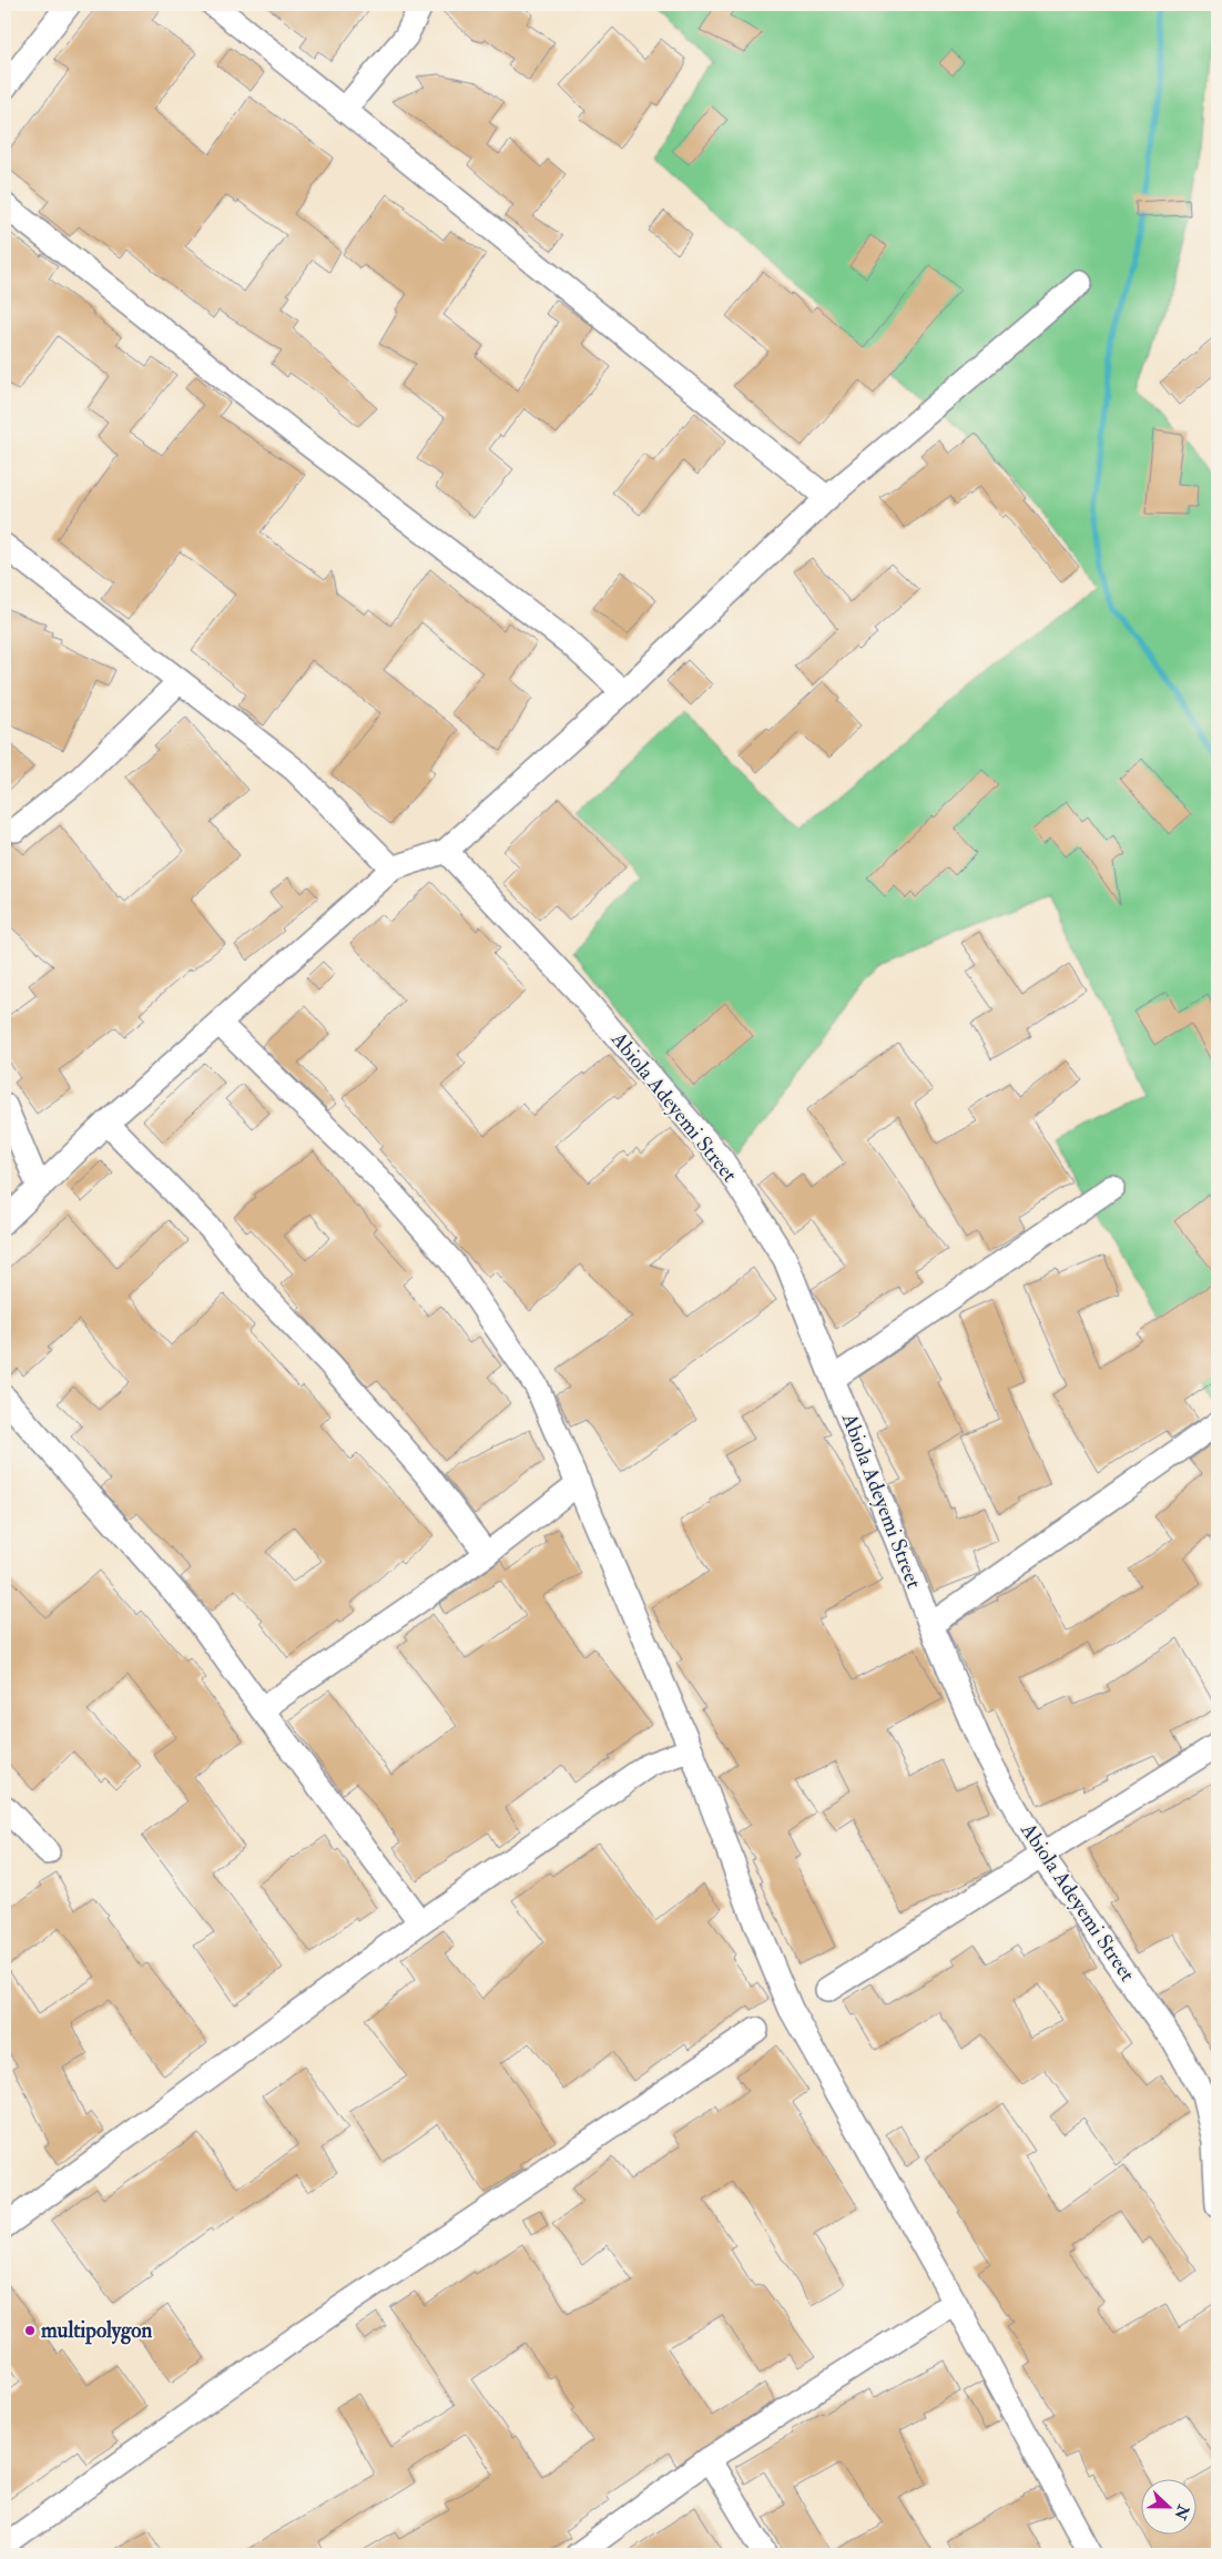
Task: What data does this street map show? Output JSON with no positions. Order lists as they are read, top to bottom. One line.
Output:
{"streets":{"street":["Abiola Adeyemi Street"]},"places":["multipolygon"],"north":"right"}
